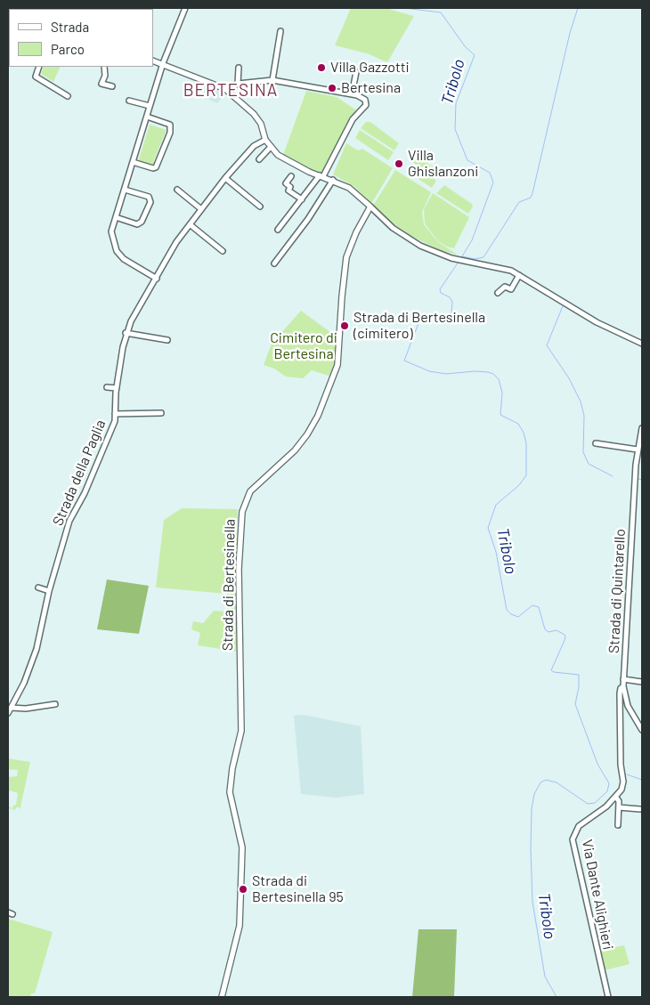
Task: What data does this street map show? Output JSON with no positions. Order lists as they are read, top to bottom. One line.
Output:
{"streets":{"street":["Strada della Paglia","Strada di Bertesinella","Strada di Quintarello","Via Dante Alighieri"]},"districts":["BERTESINA"],"water":["Tribolo"],"parks":["Cimitero di Bertesina"],"places":["Villa Gazzotti","Bertesina","Villa Ghislanzoni","Strada di Bertesinella (cimitero)","Strada di Bertesinella 95"],"legend":["Strada","Parco"]}
